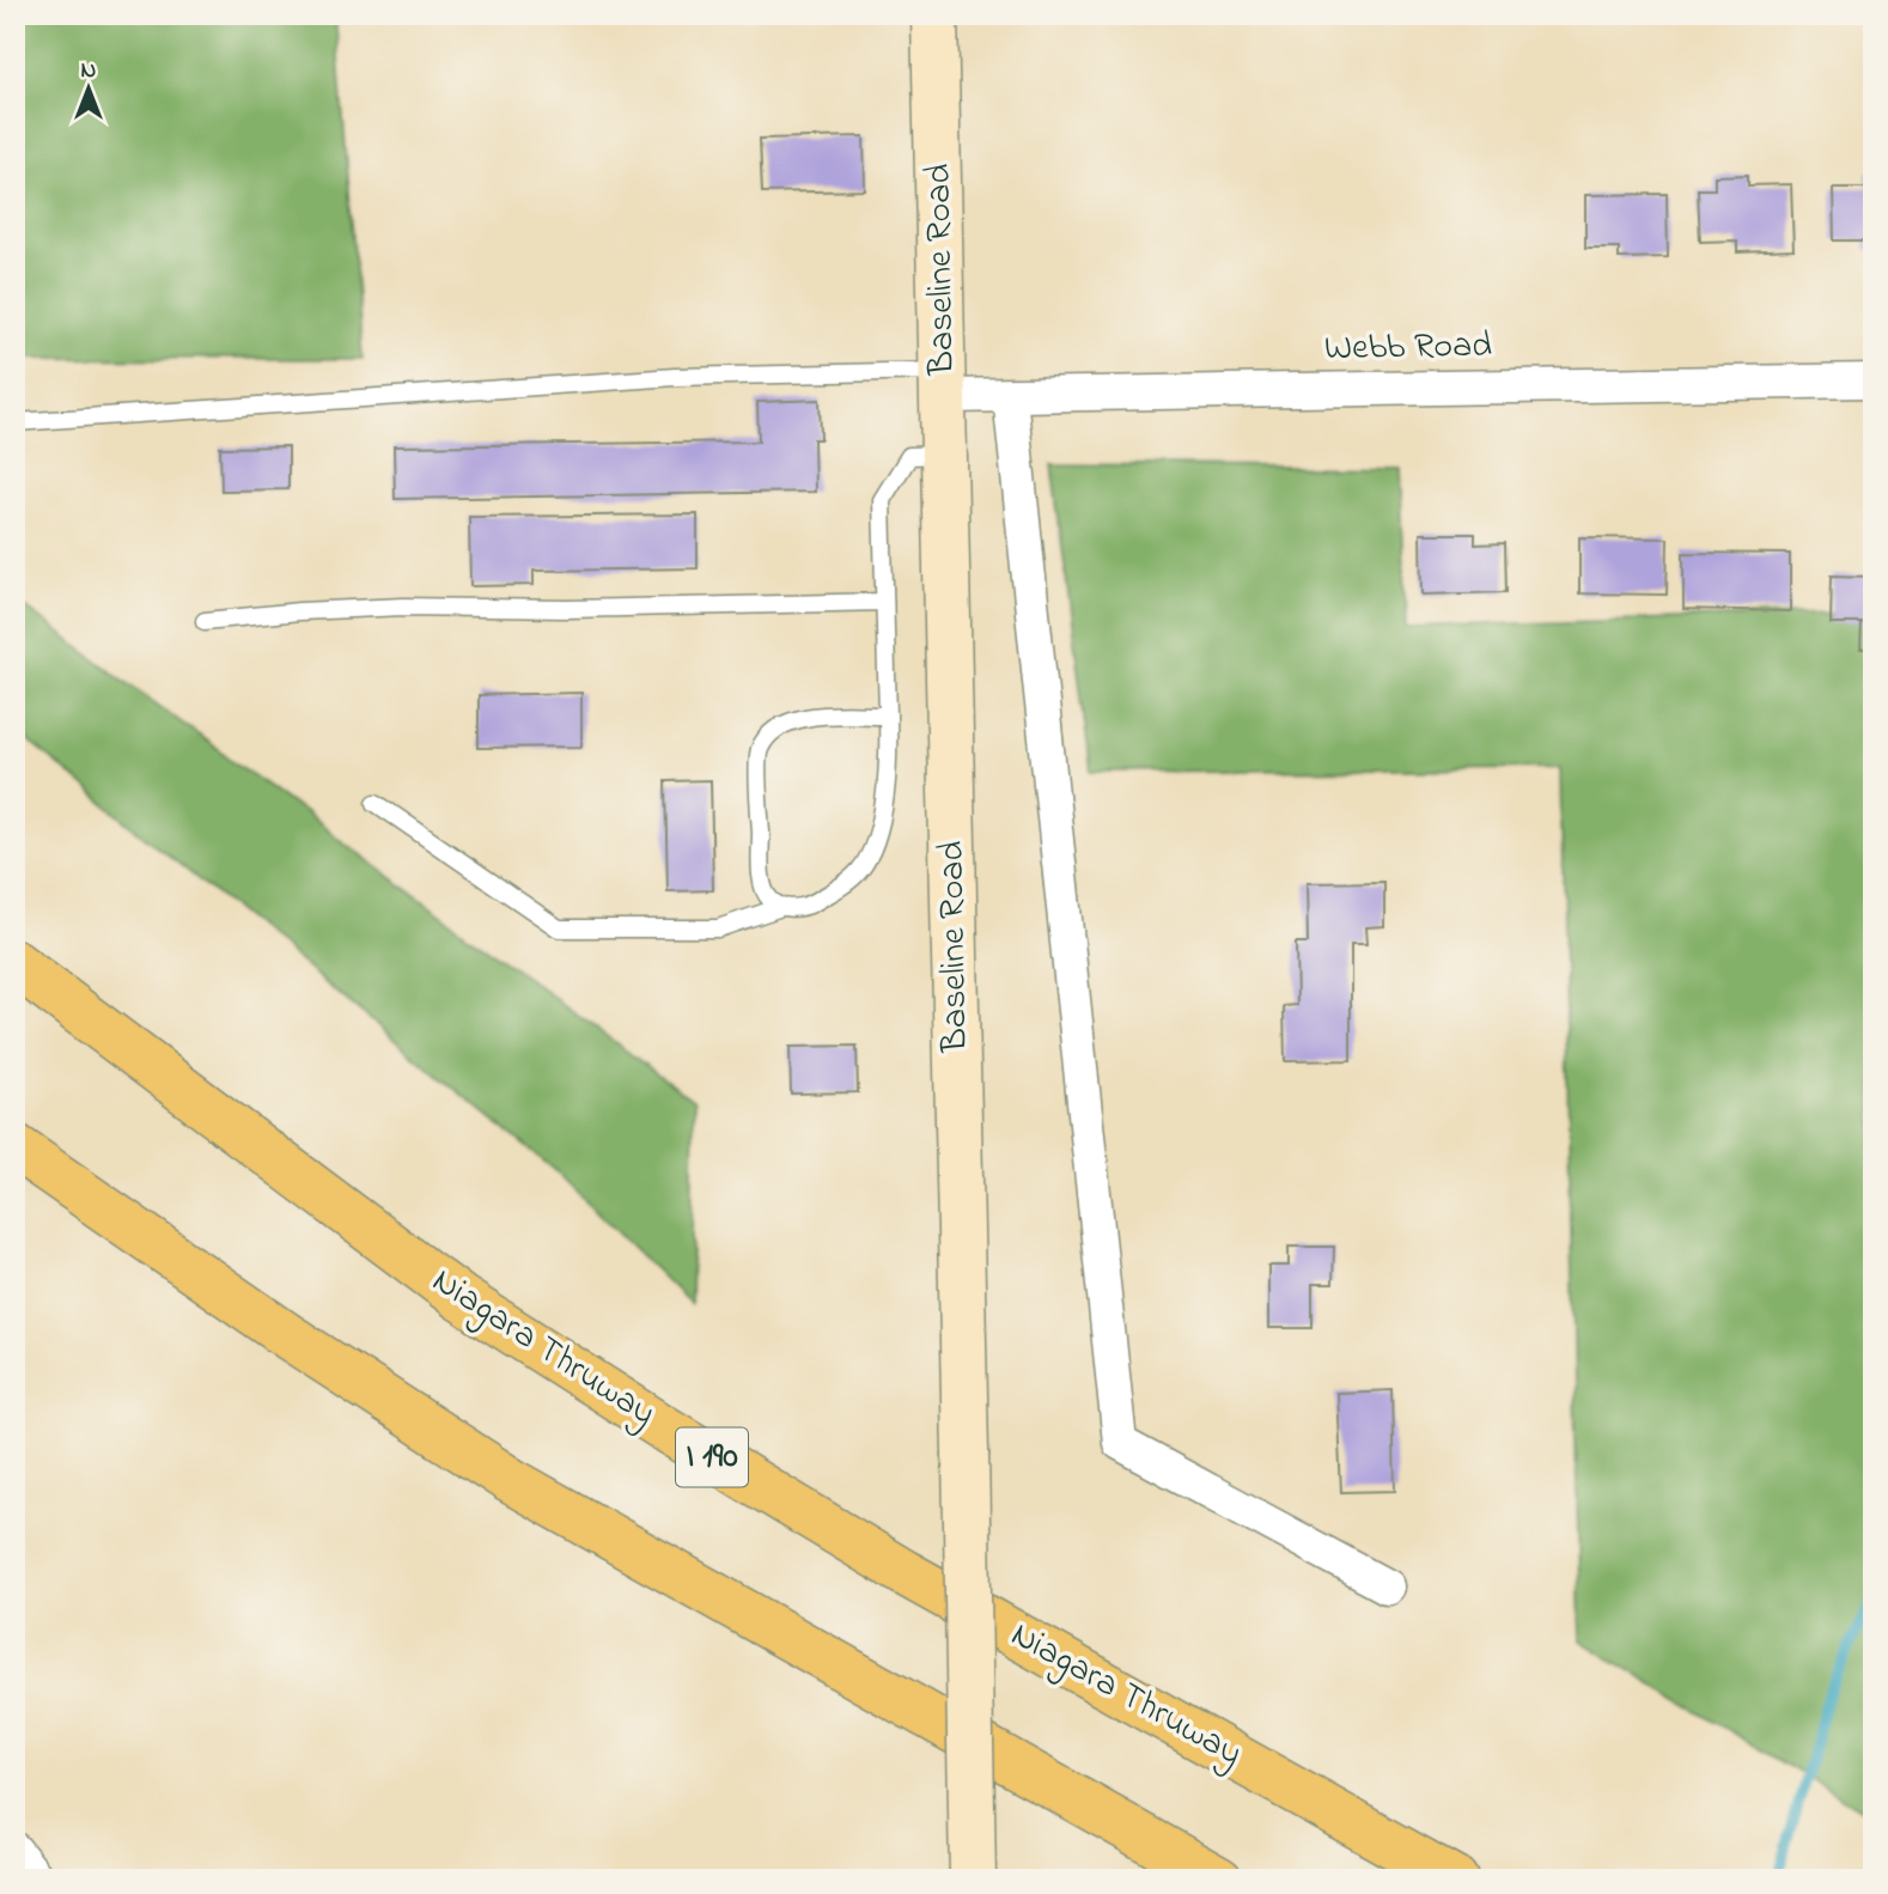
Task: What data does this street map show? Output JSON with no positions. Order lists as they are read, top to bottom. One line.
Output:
{"streets":{"highway":["Niagara Thruway","I 190"],"street":["Baseline Road","Webb Road"]},"crossings":[["Baseline Road","Webb Road"]],"north":"top"}
